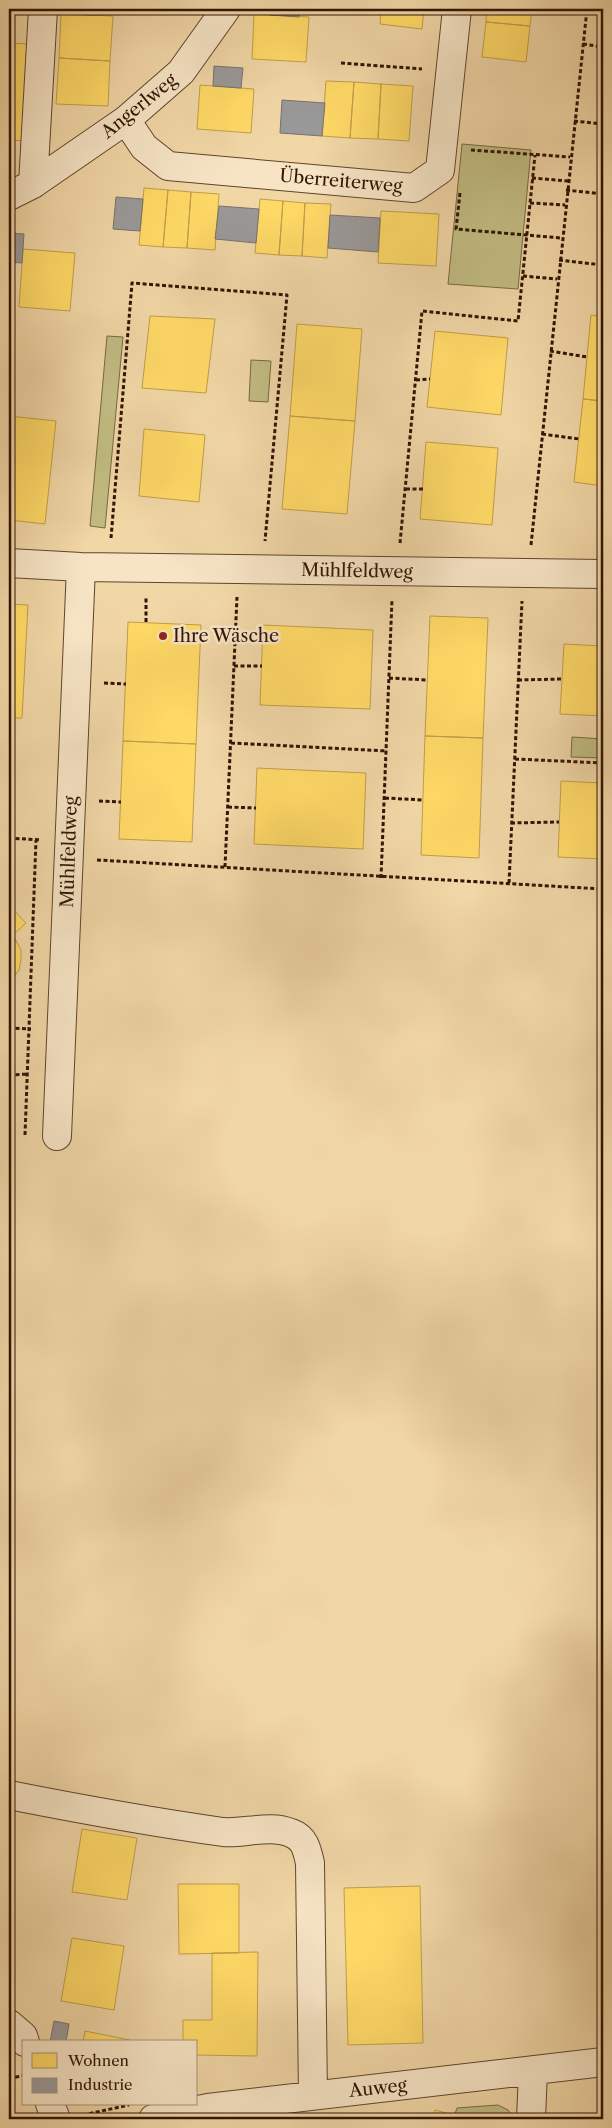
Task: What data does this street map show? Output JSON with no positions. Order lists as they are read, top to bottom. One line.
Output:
{"streets":{"street":["Angerlweg","Überreiterweg","Mühlfeldweg","Auweg"]},"crossings":[["Angerlweg","Überreiterweg"]],"places":["Ihre Wäsche"],"legend":["Wohnen","Industrie"]}
